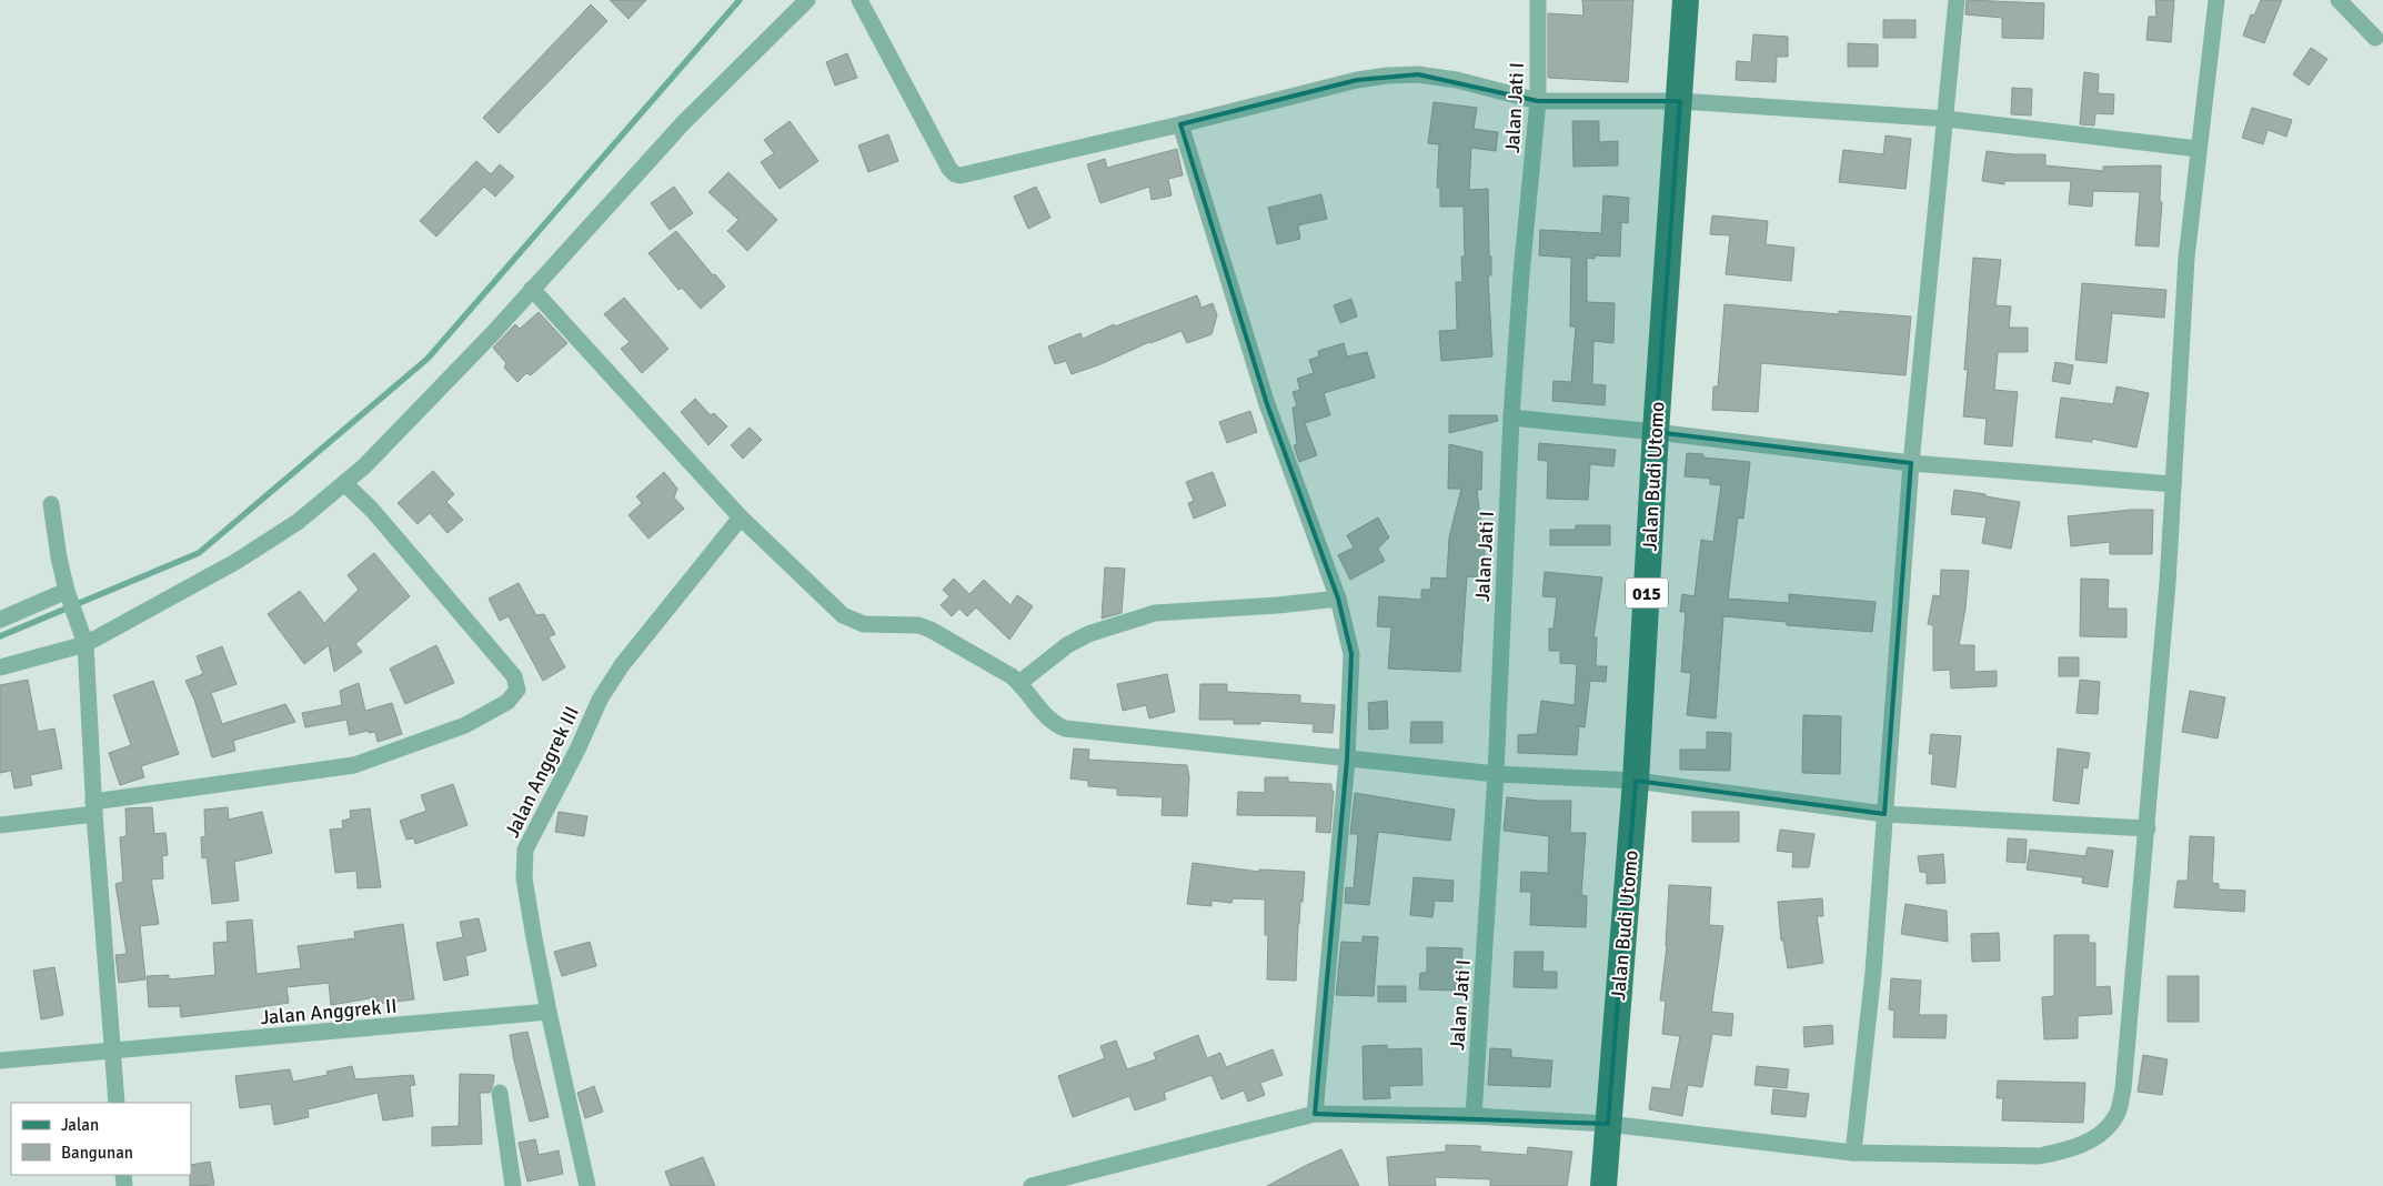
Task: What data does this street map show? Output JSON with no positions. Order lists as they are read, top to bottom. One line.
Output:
{"streets":{"main road":["Jalan Budi Utomo","015"],"street":["Jalan Jati I","Jalan Anggrek III","Jalan Anggrek II"]},"crossings":[["Jalan Anggrek III","Jalan Anggrek II"]],"legend":["Jalan","Bangunan"]}
